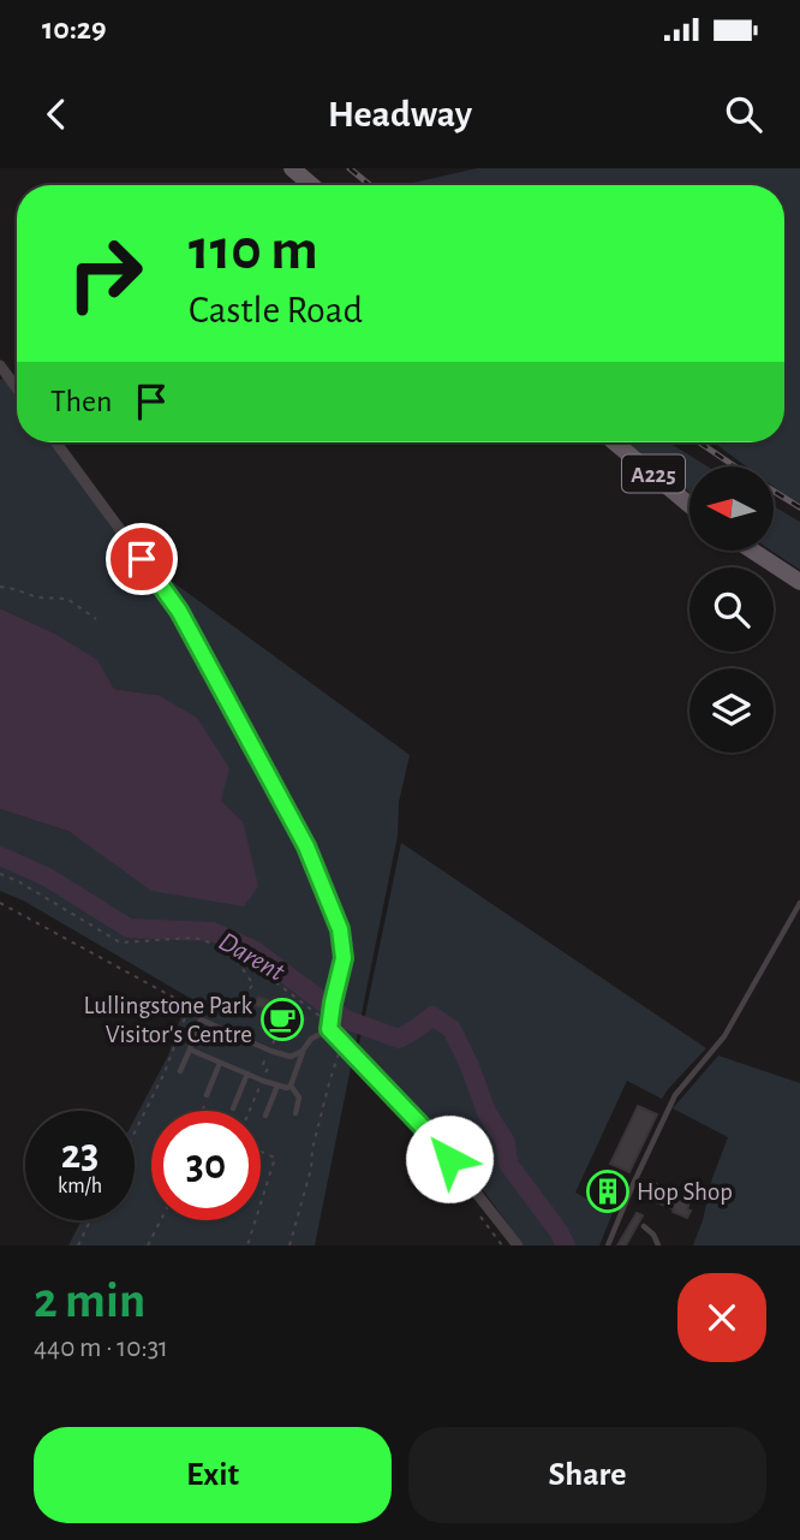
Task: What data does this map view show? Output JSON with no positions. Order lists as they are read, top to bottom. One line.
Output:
{"streets":{"main road":["A225"]},"water":["Darent"],"places":{"cafe":["Lullingstone Park Visitor's Centre"],"building":["Hop Shop"]},"north":"left","page":{"status":"10:29","header":"Headway","turn":["110 m","Castle Road"],"then":"Then","speed":"23 km/h","limit":"30","heading":["2 min","440 m · 10:31"],"buttons":["Exit","Share"]}}
